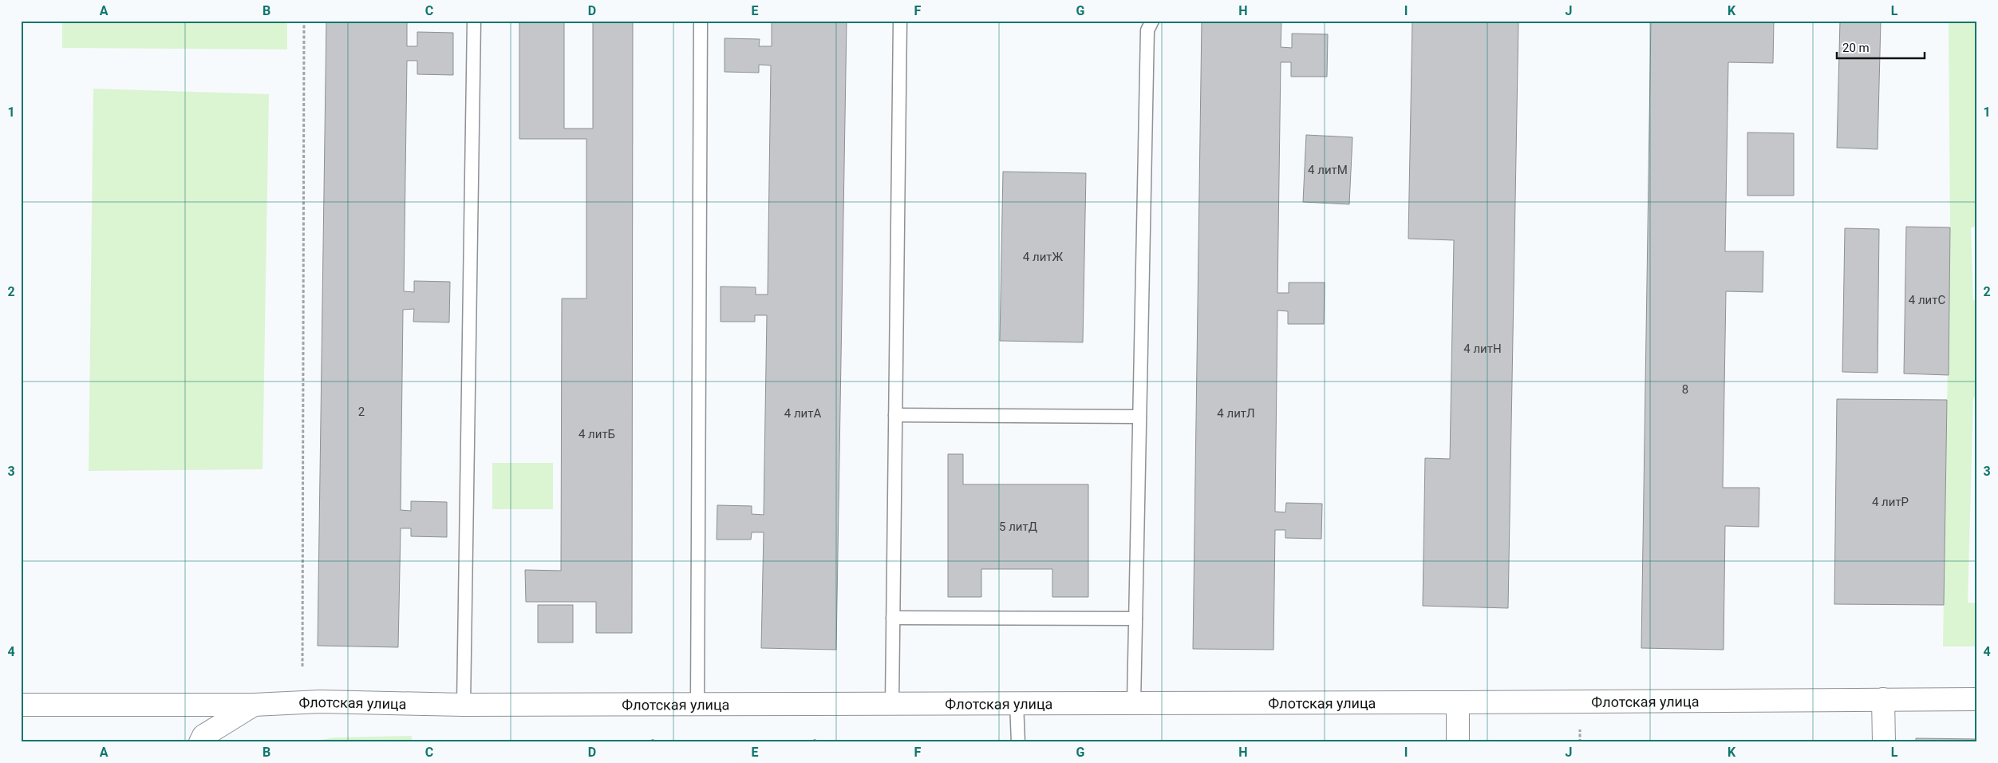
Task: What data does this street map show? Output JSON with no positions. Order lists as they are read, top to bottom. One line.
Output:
{"streets":{"street":["Флотская улица"]},"house_numbers":["4 литМ","4 литЖ","4 литС","4 литН","8","2","4 литА","4 литЛ","4 литБ","4 литР","5 литД"],"scale_bar":"20 m","grid":{"columns":["A","B","C","D","E","F","G","H","I","J","K","L"],"rows":["1","2","3","4"]}}
